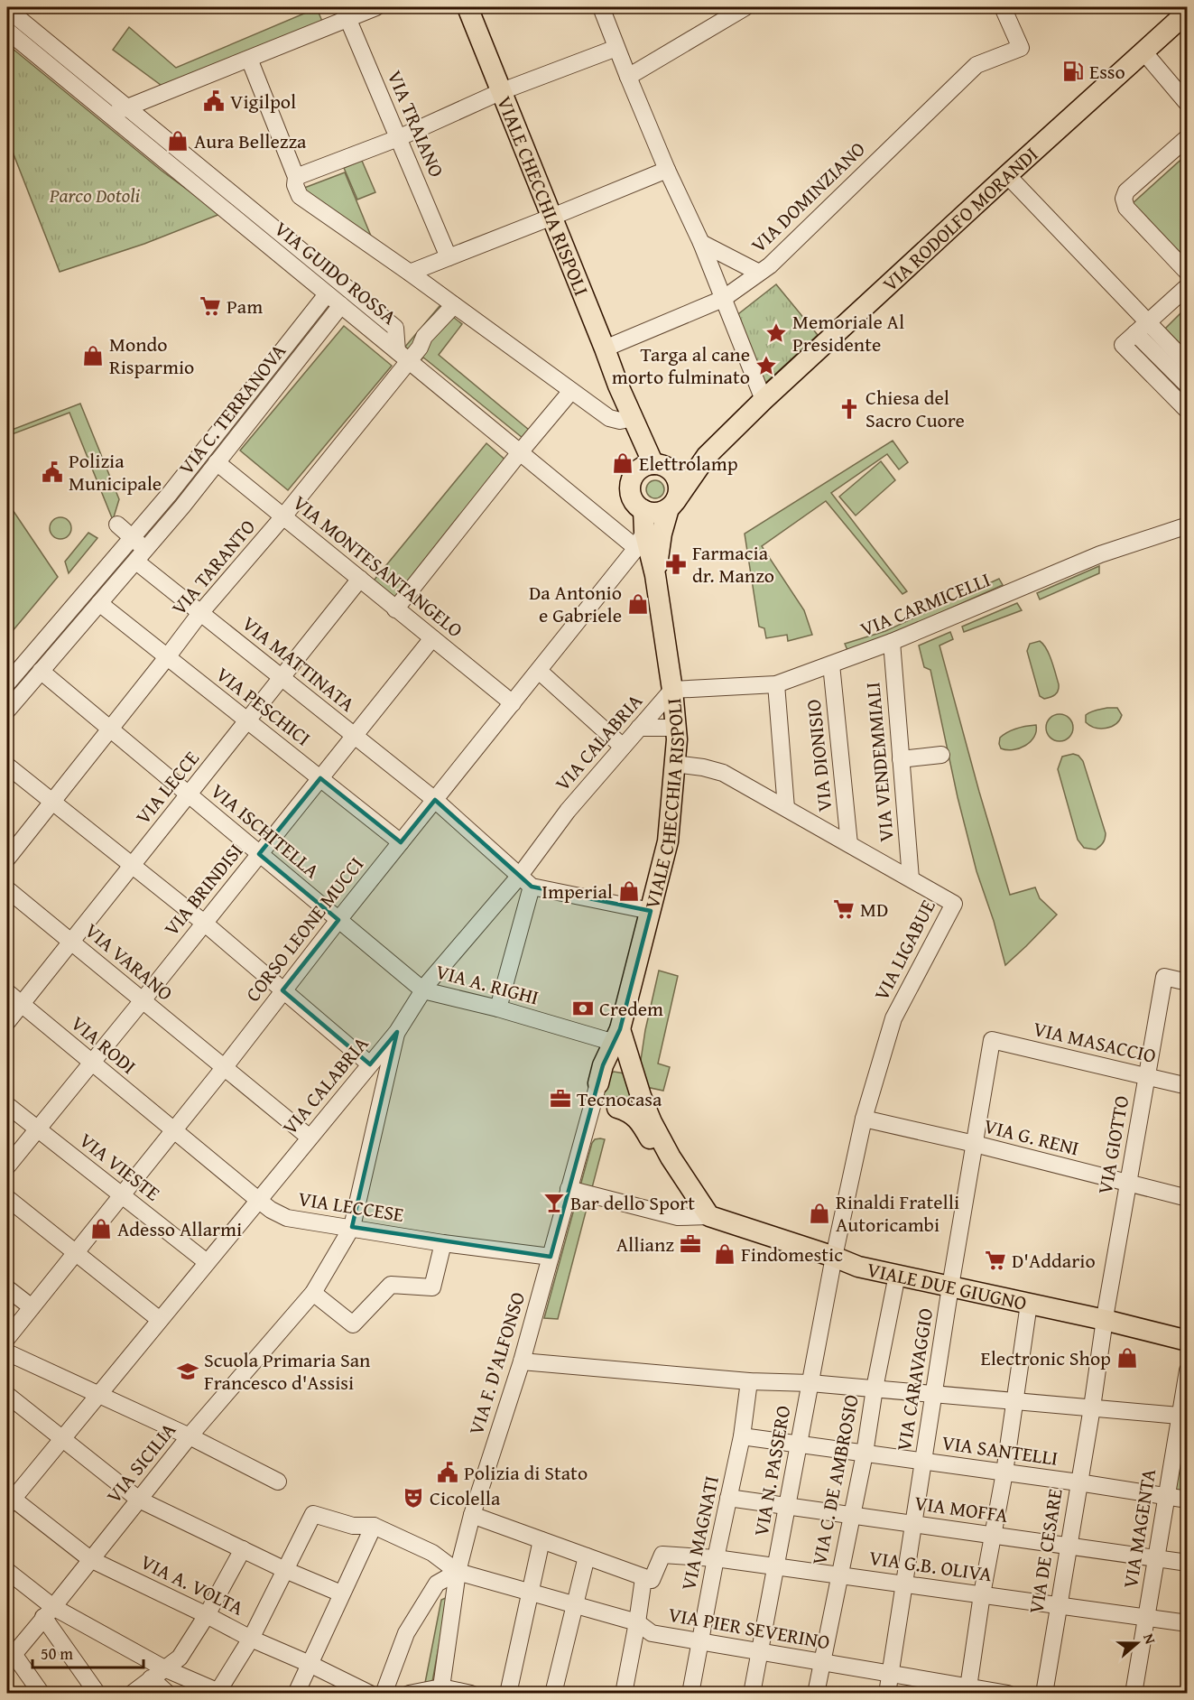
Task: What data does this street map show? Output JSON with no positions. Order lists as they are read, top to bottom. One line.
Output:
{"streets":{"main road":["VIALE CHECCHIA RISPOLI","VIA RODOLFO MORANDI","VIALE DUE GIUGNO"],"street":["VIA TRAIANO","VIA DOMINZIANO","VIA GUIDO ROSSA","VIA C. TERRANOVA","VIA MONTESANTANGELO","VIA TARANTO","VIA CARMICELLI","VIA MATTINATA","VIA PESCHICI","VIA CALABRIA","VIA DIONISIO","VIA VENDEMMIALI","VIA LECCE","VIA ISCHITELLA","VIA BRINDISI","CORSO LEONE MUCCI","VIA LIGABUE","VIA VARANO","VIA A. RIGHI","VIA MASACCIO","VIA RODI","VIA G. RENI","VIA GIOTTO","VIA VIESTE","VIA LECCESE","VIA F. D'ALFONSO","VIA CARAVAGGIO","VIA SANTELLI","VIA SICILIA","VIA N. PASSERO","VIA C. DE AMBROSIO","VIA MOFFA","VIA MAGENTA","VIA MAGNATI","VIA DE CESARE","VIA G.B. OLIVA","VIA A. VOLTA","VIA PIER SEVERINO"]},"crossings":[["VIALE CHECCHIA RISPOLI","VIA DOMINZIANO"],["VIALE CHECCHIA RISPOLI","VIA RODOLFO MORANDI"],["VIALE CHECCHIA RISPOLI","VIA GUIDO ROSSA"],["VIALE CHECCHIA RISPOLI","VIA CARMICELLI"],["VIALE CHECCHIA RISPOLI","VIA CALABRIA"],["VIALE CHECCHIA RISPOLI","CORSO LEONE MUCCI"],["VIALE CHECCHIA RISPOLI","VIA LIGABUE"],["VIALE CHECCHIA RISPOLI","VIA A. RIGHI"],["VIALE CHECCHIA RISPOLI","VIA F. D'ALFONSO"],["VIA GUIDO ROSSA","VIA C. TERRANOVA"],["VIA GUIDO ROSSA","VIA TARANTO"],["VIA GUIDO ROSSA","CORSO LEONE MUCCI"],["VIA C. TERRANOVA","VIA MONTESANTANGELO"],["VIA C. TERRANOVA","VIA MATTINATA"],["VIA C. TERRANOVA","VIA PESCHICI"],["VIA C. TERRANOVA","VIA ISCHITELLA"],["VIA MONTESANTANGELO","VIA TARANTO"],["VIA MONTESANTANGELO","VIA LECCE"],["VIA MONTESANTANGELO","VIA BRINDISI"],["VIA MONTESANTANGELO","CORSO LEONE MUCCI"],["VIA TARANTO","VIA MATTINATA"],["VIA TARANTO","VIA PESCHICI"],["VIA TARANTO","VIA ISCHITELLA"],["VIA CARMICELLI","VIA CALABRIA"],["VIA CARMICELLI","VIA DIONISIO"],["VIA CARMICELLI","VIA VENDEMMIALI"],["VIA MATTINATA","VIA CALABRIA"],["VIA MATTINATA","VIA LECCE"],["VIA MATTINATA","VIA BRINDISI"],["VIA MATTINATA","CORSO LEONE MUCCI"],["VIA PESCHICI","VIA LECCE"],["VIA PESCHICI","VIA BRINDISI"],["VIA PESCHICI","CORSO LEONE MUCCI"],["VIA CALABRIA","VIA VARANO"],["VIA CALABRIA","VIA A. RIGHI"],["VIA CALABRIA","VIA VIESTE"],["VIA CALABRIA","VIA LECCESE"],["VIA CALABRIA","VIA SICILIA"],["VIA CALABRIA","VIA A. VOLTA"],["VIA DIONISIO","VIA LIGABUE"],["VIA VENDEMMIALI","VIA LIGABUE"],["VIA LECCE","VIA ISCHITELLA"],["VIA LECCE","VIA VARANO"],["VIA LECCE","VIA RODI"],["VIA ISCHITELLA","VIA BRINDISI"],["VIA ISCHITELLA","CORSO LEONE MUCCI"],["VIA ISCHITELLA","VIA A. RIGHI"],["VIA BRINDISI","VIA VARANO"],["VIA BRINDISI","VIA RODI"],["VIA BRINDISI","VIA VIESTE"],["CORSO LEONE MUCCI","VIA VARANO"],["CORSO LEONE MUCCI","VIA A. RIGHI"],["CORSO LEONE MUCCI","VIA RODI"],["CORSO LEONE MUCCI","VIA VIESTE"],["CORSO LEONE MUCCI","VIA LECCESE"],["VIA LIGABUE","VIA G. RENI"],["VIA LIGABUE","VIALE DUE GIUGNO"],["VIA LIGABUE","VIA N. PASSERO"],["VIA MASACCIO","VIA GIOTTO"],["VIA MASACCIO","VIA CARAVAGGIO"],["VIA RODI","VIA LECCESE"],["VIA G. RENI","VIA GIOTTO"],["VIA G. RENI","VIA CARAVAGGIO"],["VIA GIOTTO","VIALE DUE GIUGNO"],["VIA GIOTTO","VIA DE CESARE"],["VIA LECCESE","VIA F. D'ALFONSO"],["VIA LECCESE","VIA SICILIA"],["VIALE DUE GIUGNO","VIA F. D'ALFONSO"],["VIALE DUE GIUGNO","VIA CARAVAGGIO"],["VIALE DUE GIUGNO","VIA N. PASSERO"],["VIALE DUE GIUGNO","VIA C. DE AMBROSIO"],["VIALE DUE GIUGNO","VIA DE CESARE"],["VIA F. D'ALFONSO","VIA PIER SEVERINO"],["VIA CARAVAGGIO","VIA SANTELLI"],["VIA CARAVAGGIO","VIA MOFFA"],["VIA CARAVAGGIO","VIA G.B. OLIVA"],["VIA CARAVAGGIO","VIA PIER SEVERINO"],["VIA SANTELLI","VIA N. PASSERO"],["VIA SANTELLI","VIA C. DE AMBROSIO"],["VIA SANTELLI","VIA MAGENTA"],["VIA SANTELLI","VIA MAGNATI"],["VIA SANTELLI","VIA DE CESARE"],["VIA SICILIA","VIA A. VOLTA"],["VIA N. PASSERO","VIA MOFFA"],["VIA N. PASSERO","VIA G.B. OLIVA"],["VIA N. PASSERO","VIA PIER SEVERINO"],["VIA C. DE AMBROSIO","VIA MOFFA"],["VIA C. DE AMBROSIO","VIA G.B. OLIVA"],["VIA C. DE AMBROSIO","VIA PIER SEVERINO"],["VIA MOFFA","VIA MAGENTA"],["VIA MOFFA","VIA MAGNATI"],["VIA MOFFA","VIA DE CESARE"],["VIA MAGENTA","VIA G.B. OLIVA"],["VIA MAGNATI","VIA G.B. OLIVA"],["VIA MAGNATI","VIA PIER SEVERINO"],["VIA DE CESARE","VIA G.B. OLIVA"]],"parks":["Parco Dotoli"],"places":{"fuel station":["Esso"],"public building":["Vigilpol","Polizia Municipale","Polizia di Stato"],"shop":["Aura Bellezza","Mondo Risparmio","Elettrolamp","Da Antonio e Gabriele","Imperial","Rinaldi Fratelli Autoricambi","Adesso Allarmi","Findomestic","Electronic Shop"],"supermarket":["Pam","MD","D'Addario"],"place":["Memoriale Al Presidente","Targa al cane morto fulminato"],"church":["Chiesa del Sacro Cuore"],"pharmacy":["Farmacia dr. Manzo"],"bank":["Credem"],"office":["Tecnocasa","Allianz"],"bar":["Bar dello Sport"],"school or university":["Scuola Primaria San Francesco d'Assisi"],"theatre":["Cicolella"]},"scale_bar":"50 m","north":"right"}
